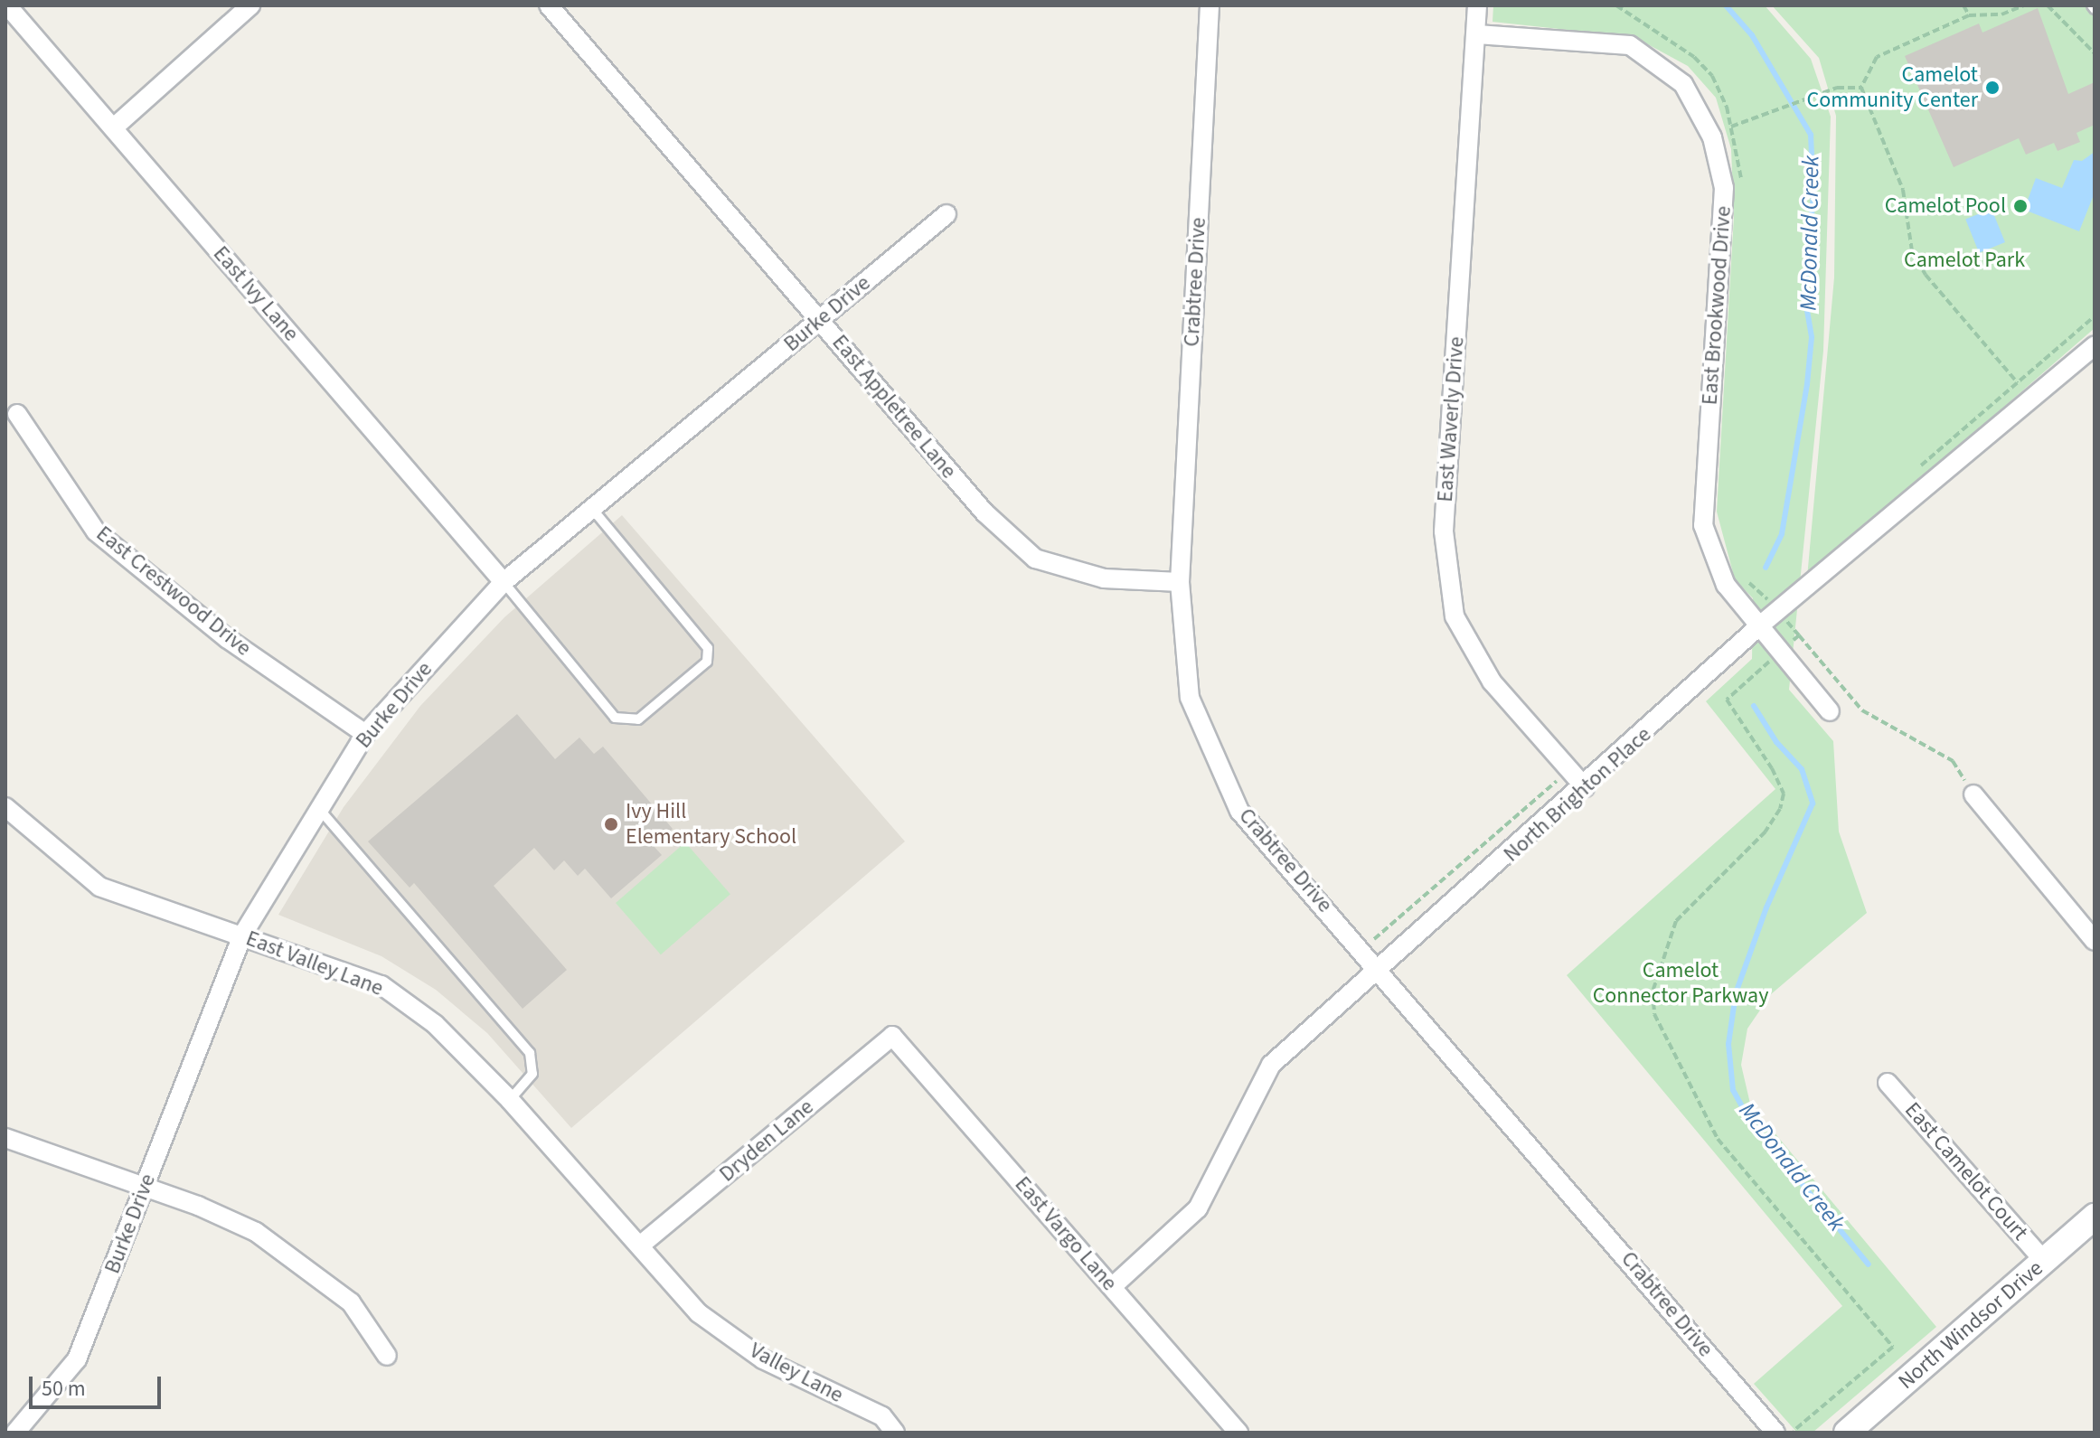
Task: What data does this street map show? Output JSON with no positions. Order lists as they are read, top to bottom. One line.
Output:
{"streets":{"main road":["North Windsor Drive"],"street":["Crabtree Drive","East Ivy Lane","East Brookwood Drive","Burke Drive","East Appletree Lane","East Waverly Drive","East Crestwood Drive","North Brighton Place","East Valley Lane","Dryden Lane","East Camelot Court","East Vargo Lane","Valley Lane"]},"crossings":[["Crabtree Drive","East Appletree Lane"],["Crabtree Drive","North Brighton Place"],["East Ivy Lane","Burke Drive"],["East Brookwood Drive","East Waverly Drive"],["East Brookwood Drive","North Brighton Place"],["Burke Drive","East Appletree Lane"],["Burke Drive","East Crestwood Drive"],["Burke Drive","East Valley Lane"],["East Waverly Drive","North Brighton Place"],["North Brighton Place","East Vargo Lane"],["East Valley Lane","Dryden Lane"],["East Valley Lane","Valley Lane"],["Dryden Lane","East Vargo Lane"],["Dryden Lane","Valley Lane"],["East Camelot Court","North Windsor Drive"]],"water":["McDonald Creek"],"parks":["Camelot Park","Camelot Connector Parkway"],"places":["Camelot Community Center","Camelot Pool","Ivy Hill Elementary School"],"scale_bar":"50 m"}
